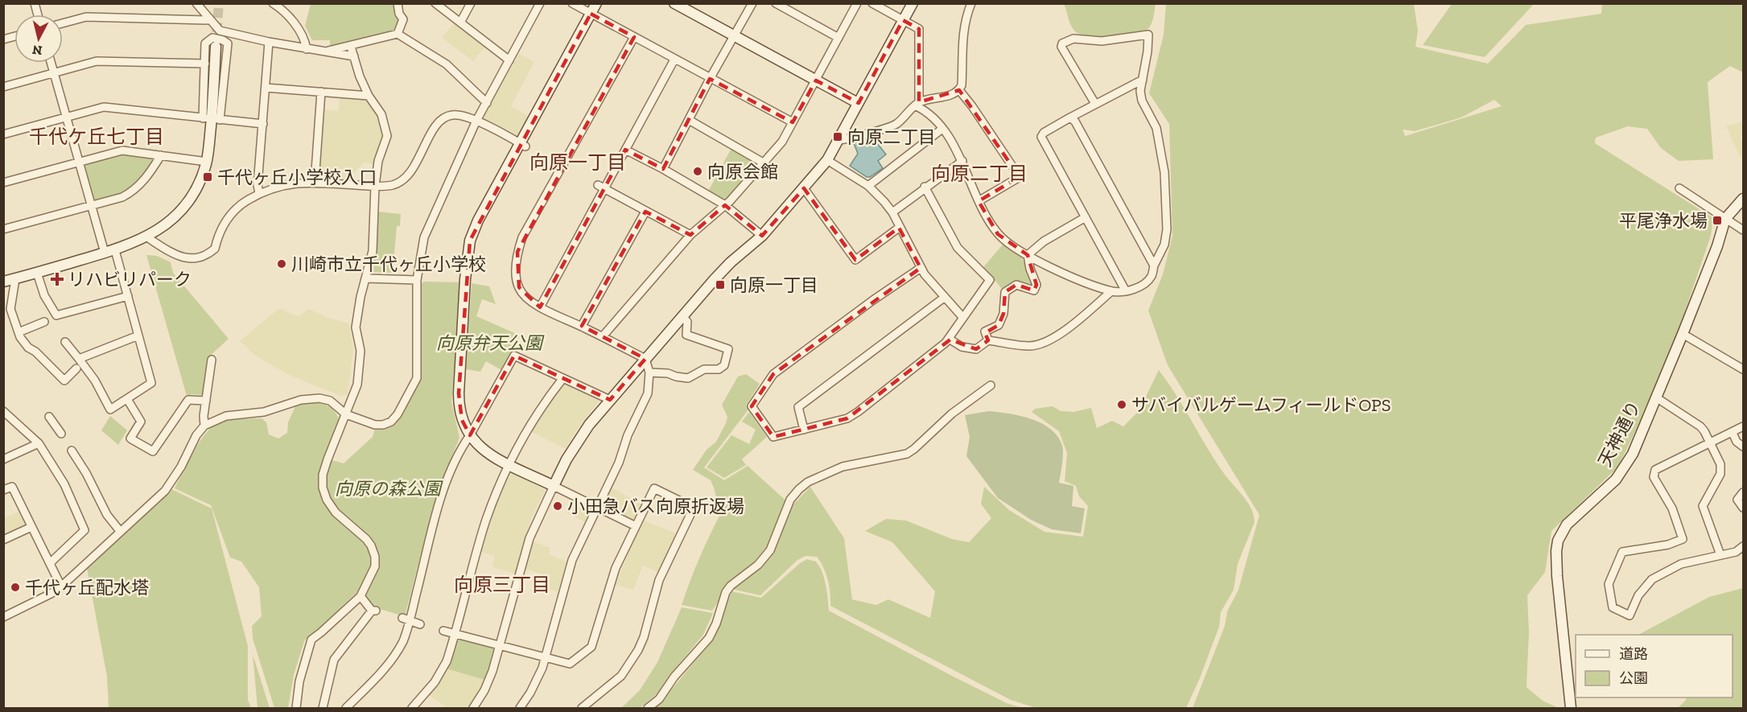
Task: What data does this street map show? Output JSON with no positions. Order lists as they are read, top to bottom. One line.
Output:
{"streets":{"street":["天神通り"]},"districts":["千代ケ丘七丁目","向原一丁目","向原二丁目","向原三丁目"],"parks":["向原弁天公園","向原の森公園"],"places":{"transit":["向原二丁目","千代ヶ丘小学校入口","平尾浄水場","向原一丁目"],"other":["向原会館","川崎市立千代ヶ丘小学校","サバイバルゲームフィールドOPS","小田急バス向原折返場","千代ヶ丘配水塔"],"health":["リハビリパーク"]},"legend":["道路","公園"],"north":"bottom"}
